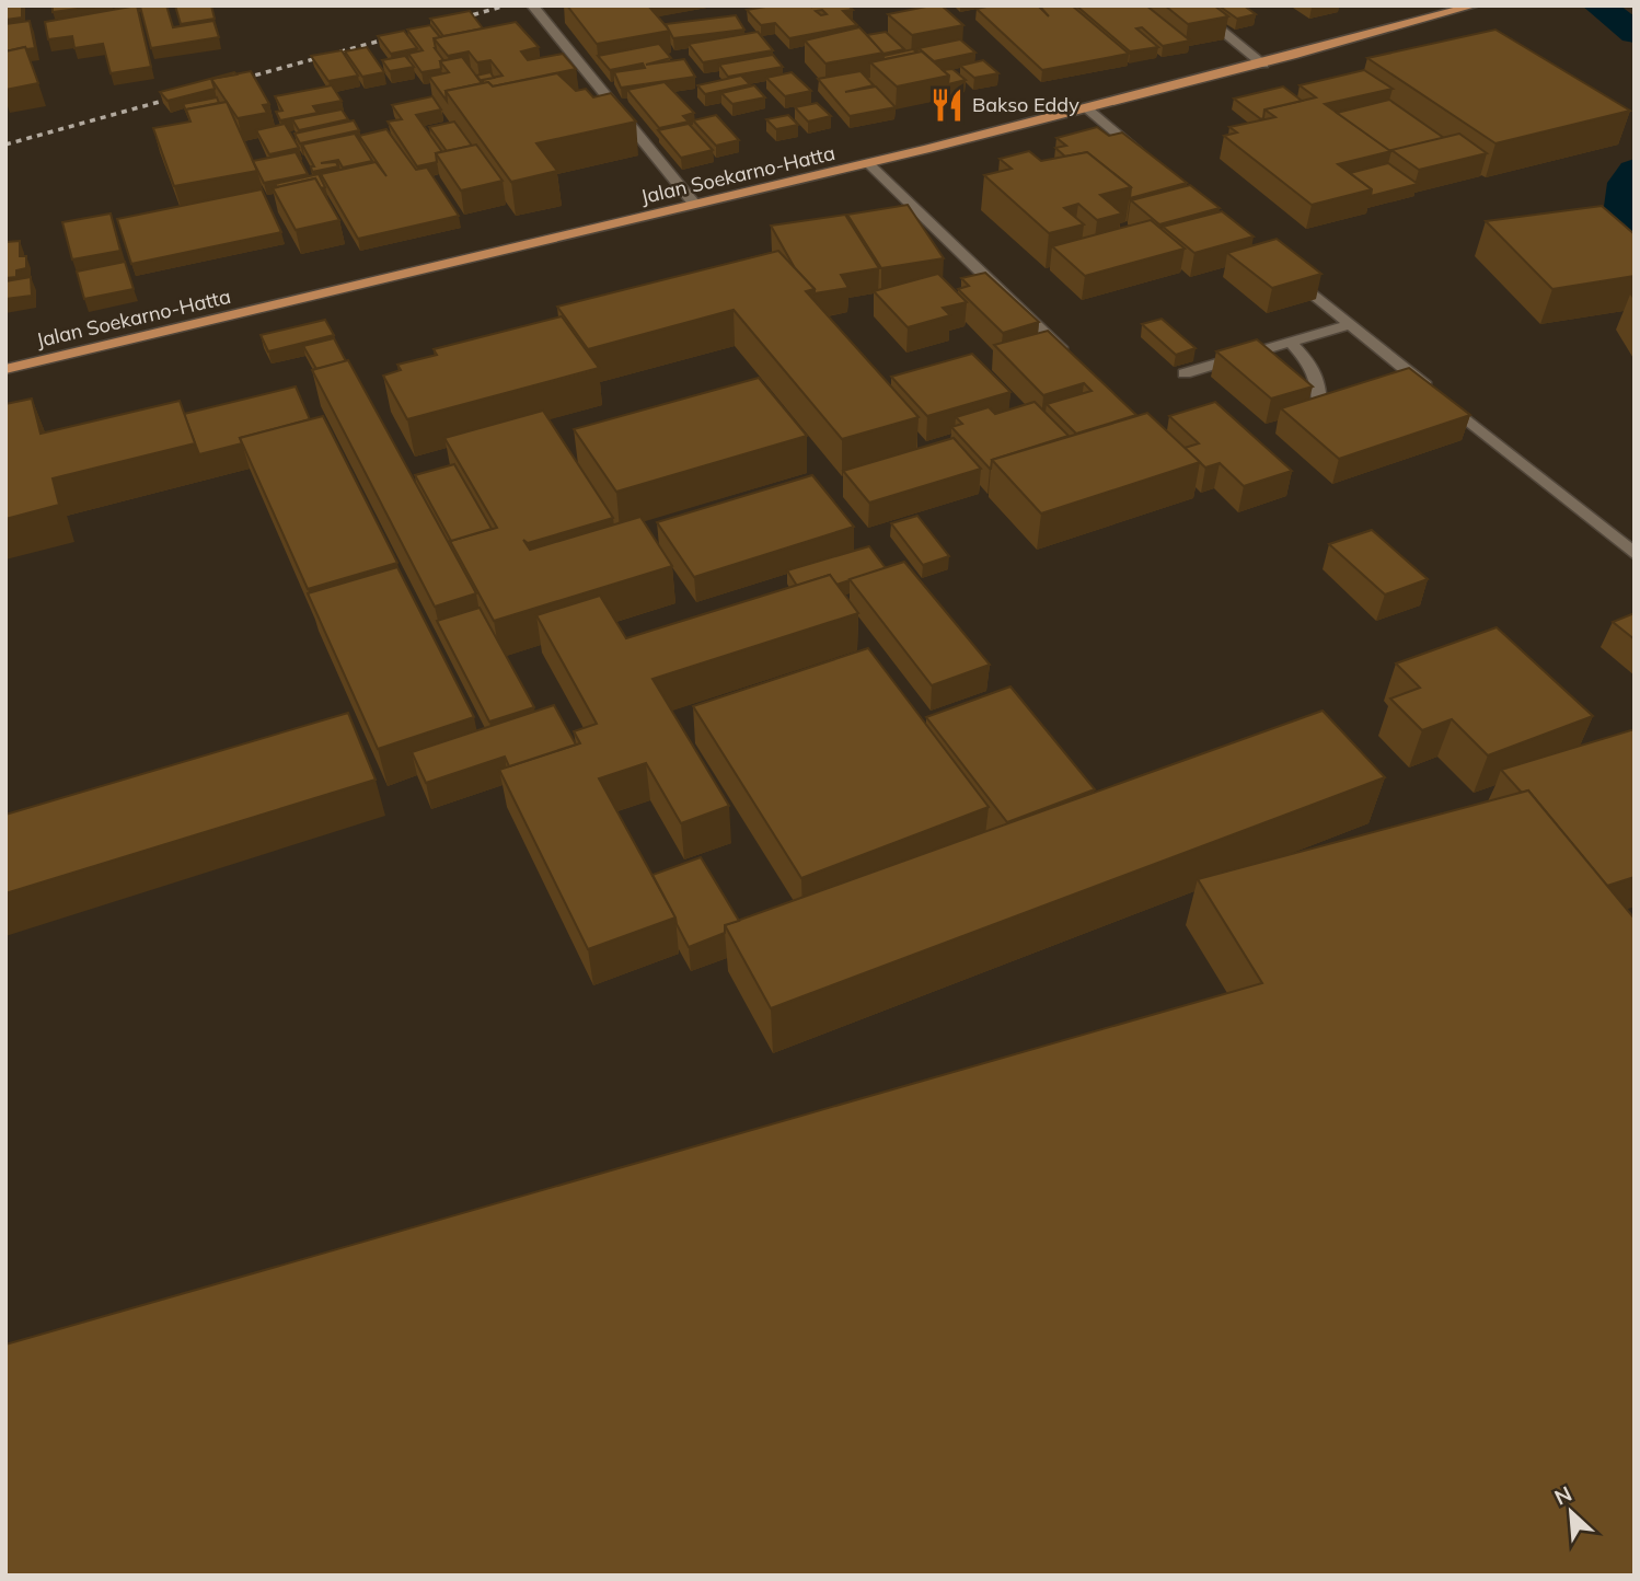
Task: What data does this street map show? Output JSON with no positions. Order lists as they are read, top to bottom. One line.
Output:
{"streets":{"main road":["Jalan Soekarno-Hatta"]},"places":{"restaurant":["Bakso Eddy"]},"north":"top left"}
